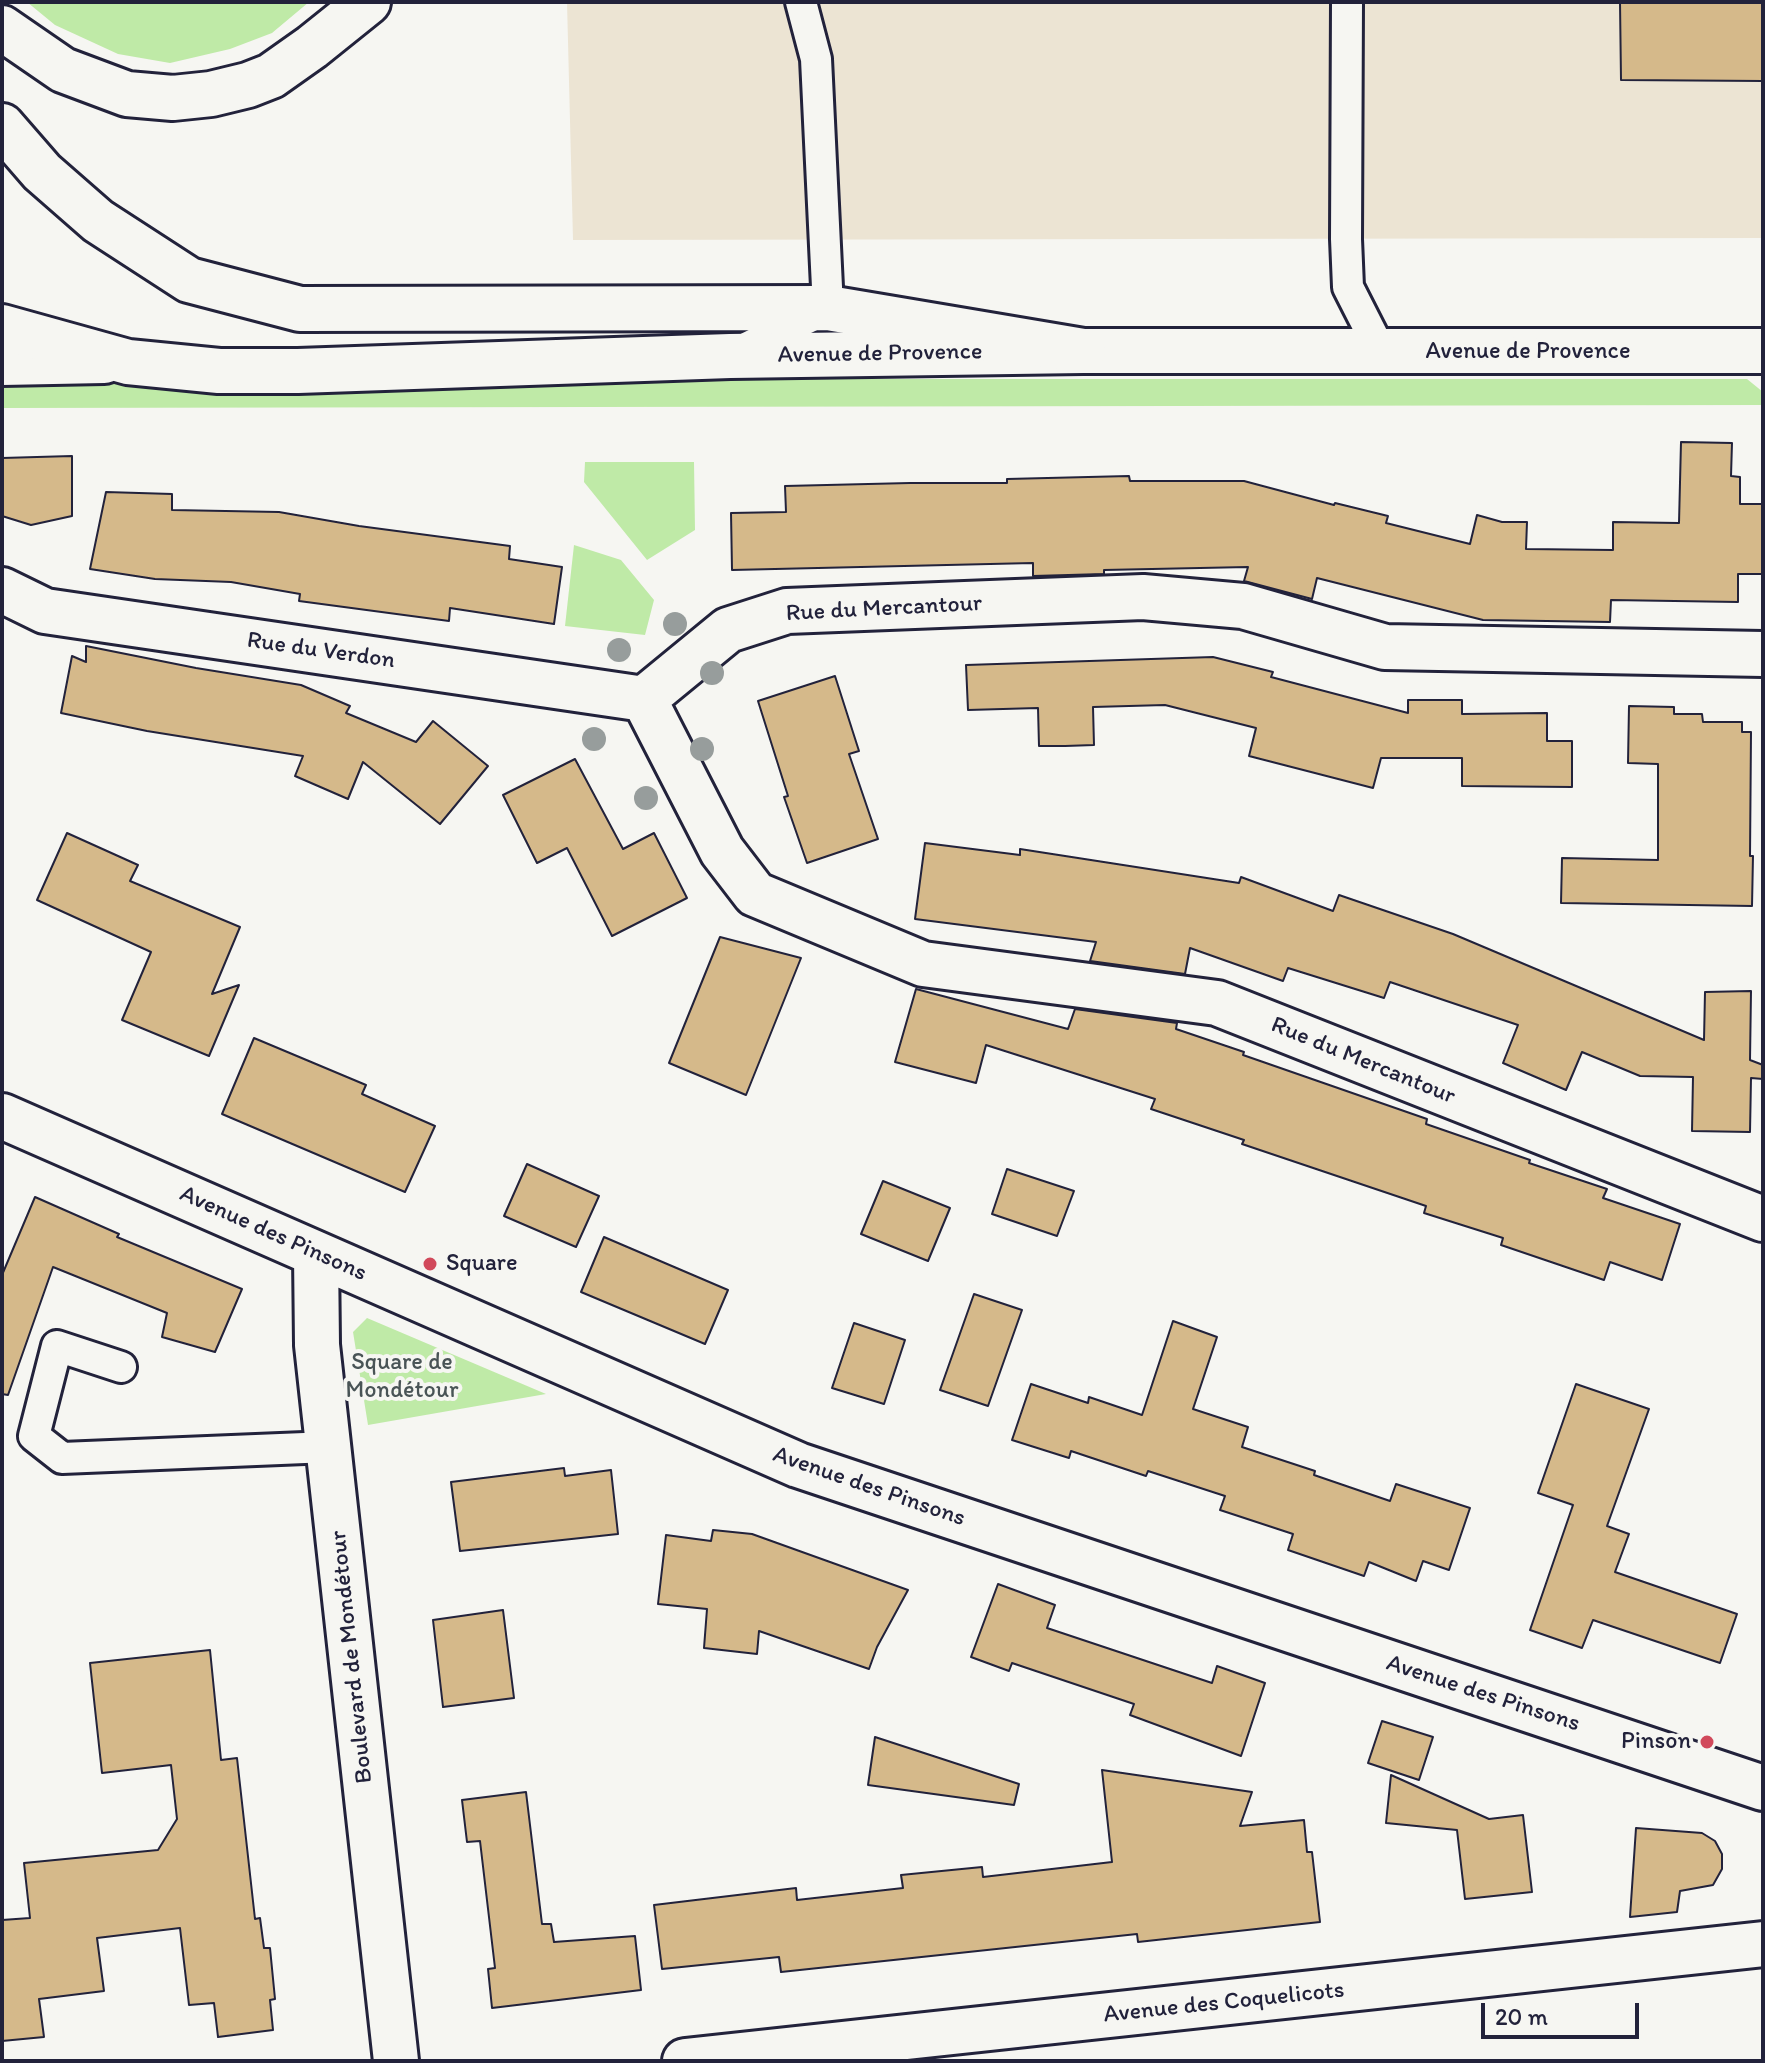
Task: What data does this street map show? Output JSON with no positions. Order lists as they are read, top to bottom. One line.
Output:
{"streets":{"street":["Avenue de Provence","Rue du Mercantour","Rue du Verdon","Avenue des Pinsons","Boulevard de Mondétour","Avenue des Coquelicots"]},"crossings":[["Rue du Mercantour","Rue du Verdon"],["Avenue des Pinsons","Boulevard de Mondétour"]],"parks":["Square de Mondétour"],"places":["Square","Pinson"],"scale_bar":"20 m"}
